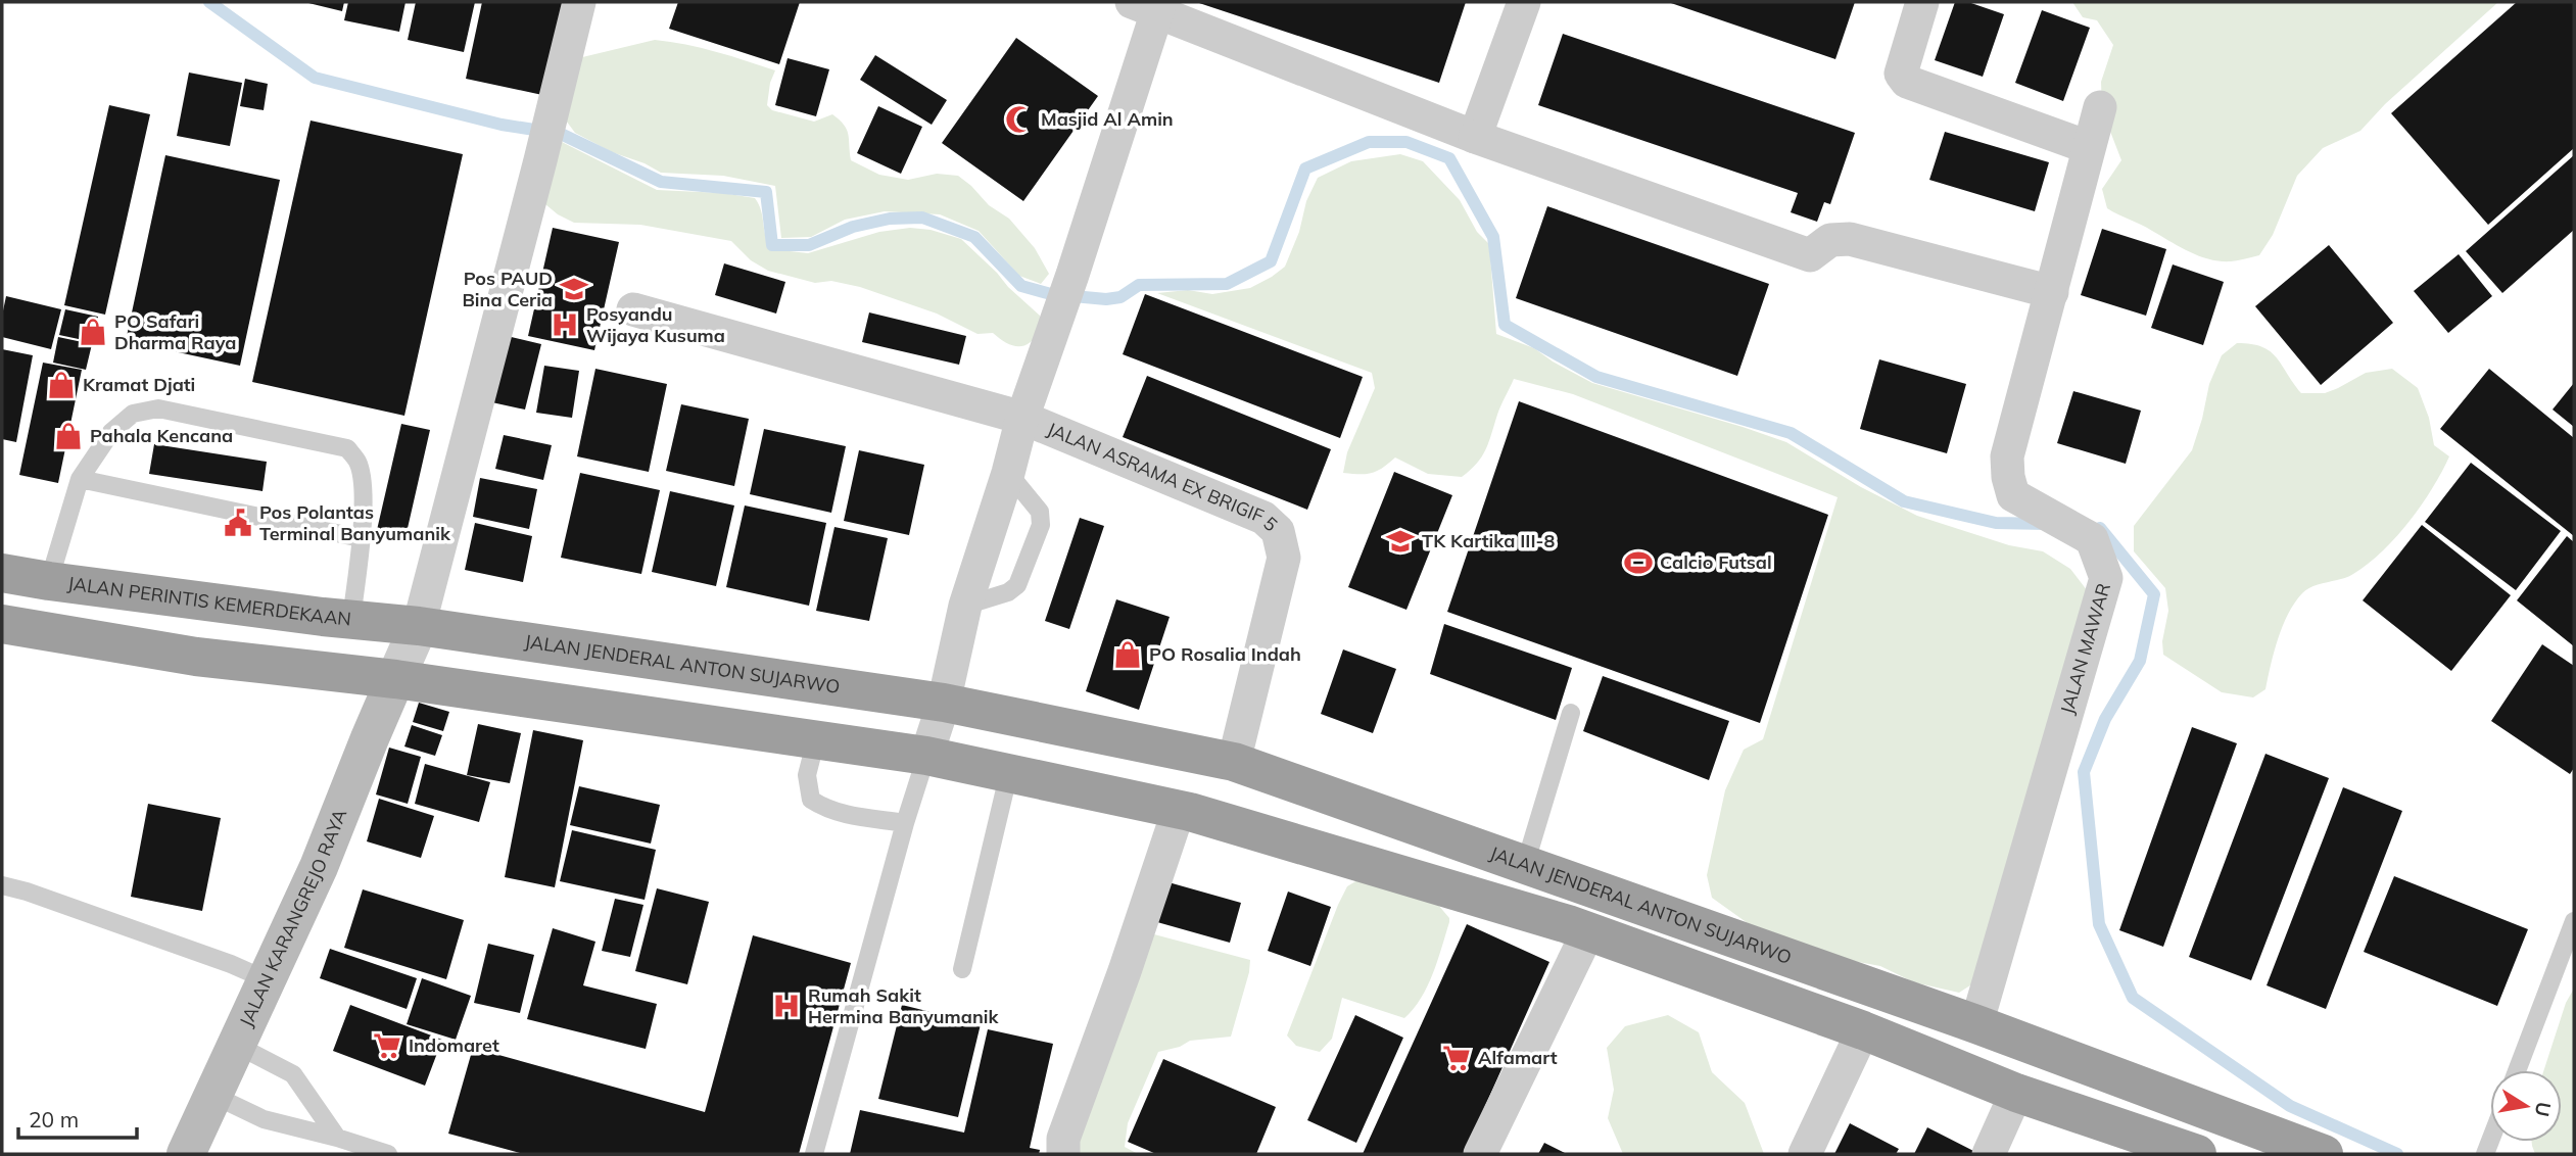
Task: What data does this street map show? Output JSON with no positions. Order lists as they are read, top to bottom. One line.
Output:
{"streets":{"highway":["JALAN PERINTIS KEMERDEKAAN","JALAN JENDERAL ANTON SUJARWO"],"main road":["JALAN KARANGREJO RAYA"],"street":["JALAN ASRAMA EX BRIGIF 5","JALAN MAWAR"]},"crossings":[["JALAN ASRAMA EX BRIGIF 5","JALAN MAWAR"],["JALAN ASRAMA EX BRIGIF 5","JALAN JENDERAL ANTON SUJARWO"],["JALAN PERINTIS KEMERDEKAAN","JALAN JENDERAL ANTON SUJARWO"],["JALAN MAWAR","JALAN JENDERAL ANTON SUJARWO"]],"places":{"mosque":["Masjid Al Amin"],"school or university":["Pos PAUD Bina Ceria","TK Kartika III-8"],"hospital":["Posyandu Wijaya Kusuma","Rumah Sakit Hermina Banyumanik"],"shop":["PO Safari Dharma Raya","Kramat Djati","Pahala Kencana","PO Rosalia Indah"],"public building":["Pos Polantas Terminal Banyumanik"],"sports":["Calcio Futsal"],"supermarket":["Indomaret","Alfamart"]},"scale_bar":"20 m","north":"right"}
